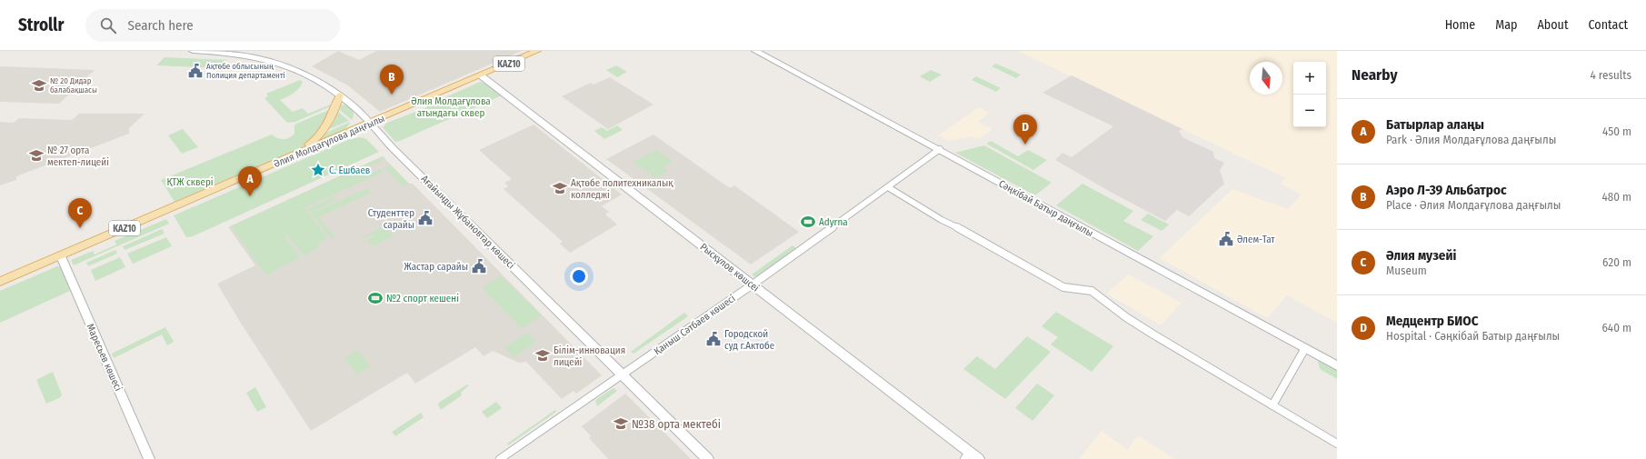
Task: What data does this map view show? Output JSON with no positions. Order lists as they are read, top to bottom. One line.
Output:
{"streets":{"main road":["KAZ10","Әлия Молдағұлова даңғылы"],"street":["Сәңкібай Батыр даңғылы","Ағайынды Жұбановтар көшесі","Рысқұлов көшсеі","Қаныш Сәтбаев көшесі","Маресьев көшесі"]},"crossings":[["Әлия Молдағұлова даңғылы","Ағайынды Жұбановтар көшесі"],["Әлия Молдағұлова даңғылы","Рысқұлов көшсеі"],["Әлия Молдағұлова даңғылы","Маресьев көшесі"],["Сәңкібай Батыр даңғылы","Қаныш Сәтбаев көшесі"],["Ағайынды Жұбановтар көшесі","Қаныш Сәтбаев көшесі"],["Рысқұлов көшсеі","Қаныш Сәтбаев көшесі"]],"parks":["Әлия Молдағұлова атындағы сквер","ҚТЖ сквері"],"places":{"public building":["Ақтөбе облысының Полиция департаменті","Студенттер сарайы","Әлем-Тат","Жастар сарайы","Городской суд г.Актобе"],"school or university":["№ 20 Дидар балабақшасы","№ 27 орта мектеп-лицейі","Ақтөбе политехникалық колледжі","Білім-инновация лицейі","№38 орта мектебі"],"place":["С. Ешбаев"],"sports":["Adyrna","№2 спорт кешені"]},"north":"bottom","page":{"header":"Strollr","search":"Search here","nav":["Home","Map","About","Contact"],"heading":["Nearby","4 results"],"map_buttons":["+","−"],"pins":["B","D","A","C"],"list":[{"mark":"A","name":"Батырлар алаңы","note":"Park · Әлия Молдағұлова даңғылы","value":"450 m"},{"mark":"B","name":"Аэро Л-39 Альбатрос","note":"Place · Әлия Молдағұлова даңғылы","value":"480 m"},{"mark":"C","name":"Әлия музейі","note":"Museum","value":"620 m"},{"mark":"D","name":"Медцентр БИОС","note":"Hospital · Сәңкібай Батыр даңғылы","value":"640 m"}]}}
